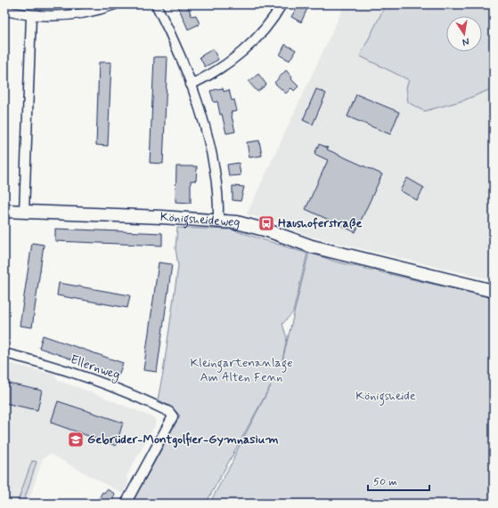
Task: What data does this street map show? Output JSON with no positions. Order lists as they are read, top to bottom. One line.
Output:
{"streets":{"street":["Königsheideweg","Ellernweg"]},"parks":["Kleingartenanlage Am Alten Fenn","Königsheide"],"places":{"bus stop":["Haushoferstraße"],"school or university":["Gebrüder-Montgolfier-Gymnasium"]},"scale_bar":"50 m","north":"bottom"}
